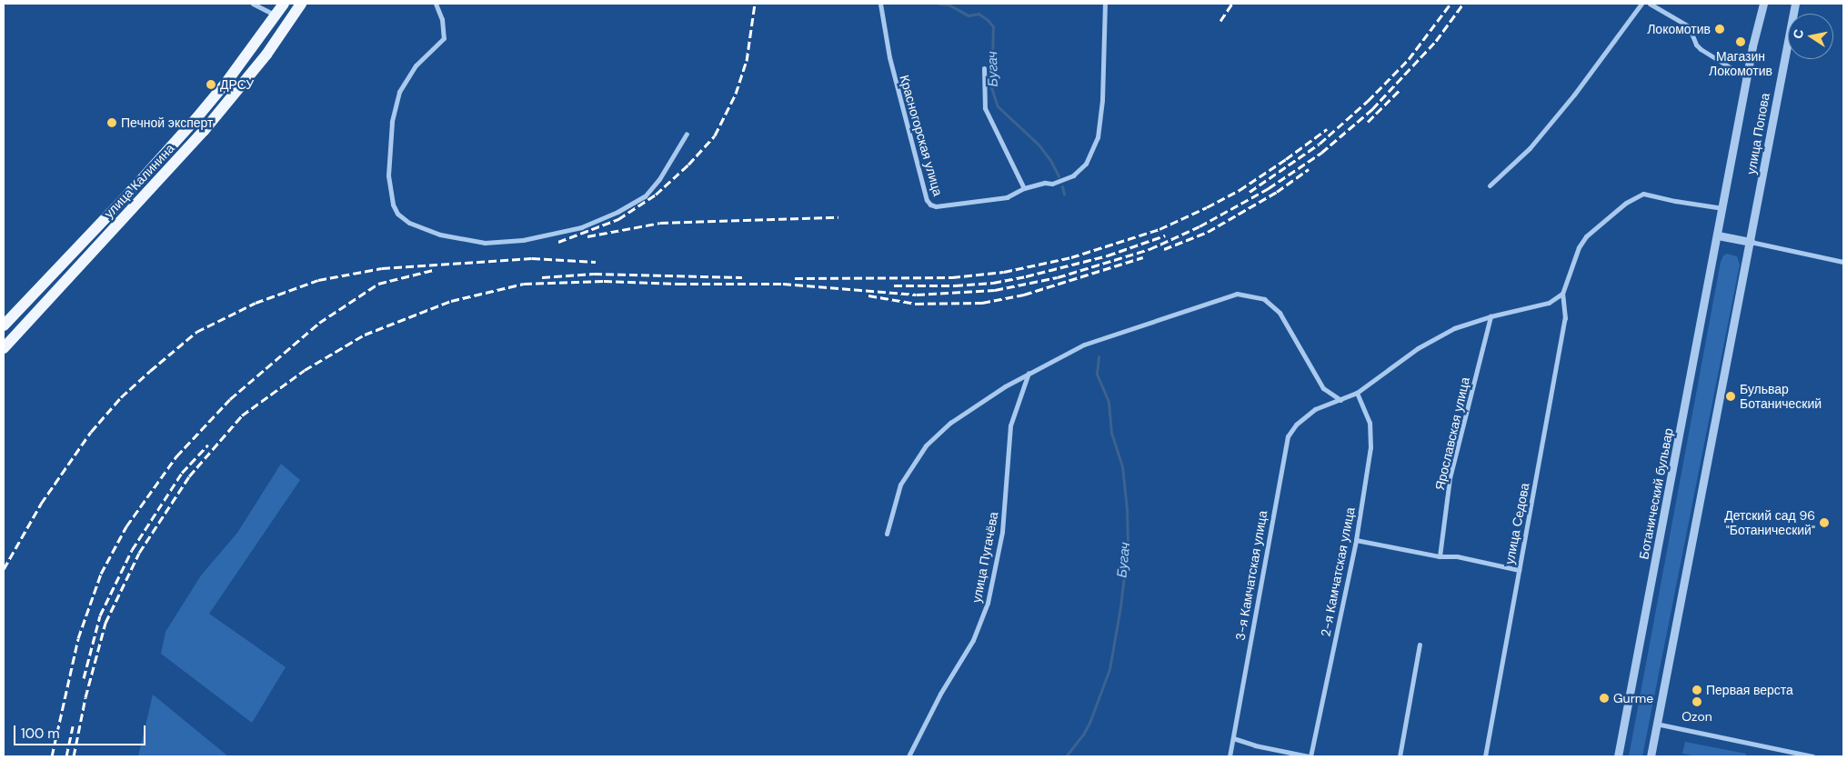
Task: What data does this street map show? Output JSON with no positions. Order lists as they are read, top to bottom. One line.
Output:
{"streets":{"main road":["улица Калинина"],"street":["улица Попова","Красногорская улица","Ярославская улица","Ботанический бульвар","улица Седова","улица Пугачёва","2-я Камчатская улица","3-я Камчатская улица"]},"crossings":[["улица Попова","Ботанический бульвар"],["Ярославская улица","3-я Камчатская улица"],["улица Седова","3-я Камчатская улица"],["2-я Камчатская улица","3-я Камчатская улица"]],"water":["Бугач"],"places":["Локомотив","Магазин Локомотив","ДРСУ","Печной эксперт","Бульвар Ботанический","Детский сад 96 \"Ботанический\"","Первая верста","Gurme","Ozon"],"scale_bar":"100 m","north":"left"}
